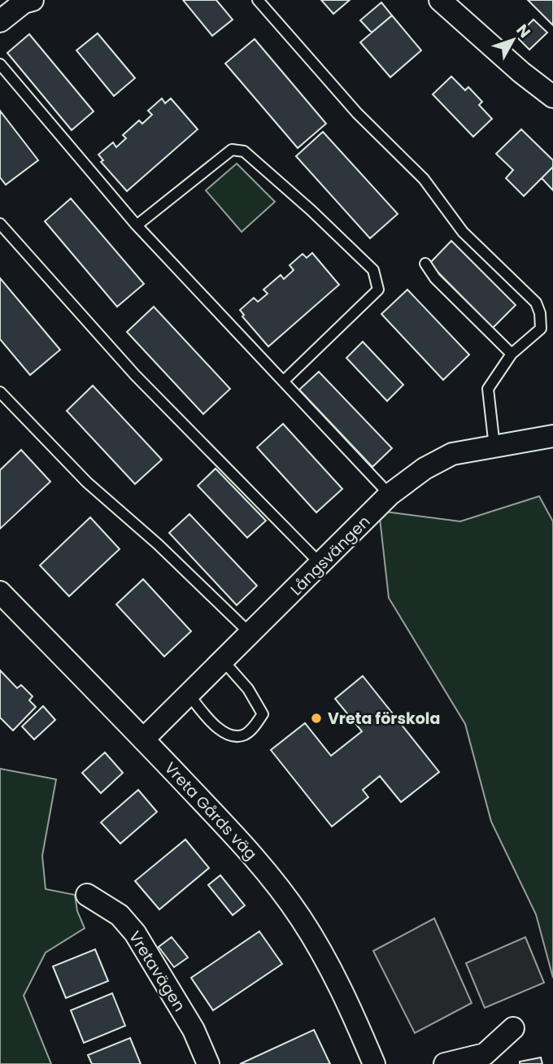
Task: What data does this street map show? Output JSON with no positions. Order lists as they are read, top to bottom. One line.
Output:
{"streets":{"street":["Långsvängen","Vreta Gårds väg","Vretavägen"]},"crossings":[["Långsvängen","Vreta Gårds väg"]],"places":["Vreta förskola"],"north":"top right"}
